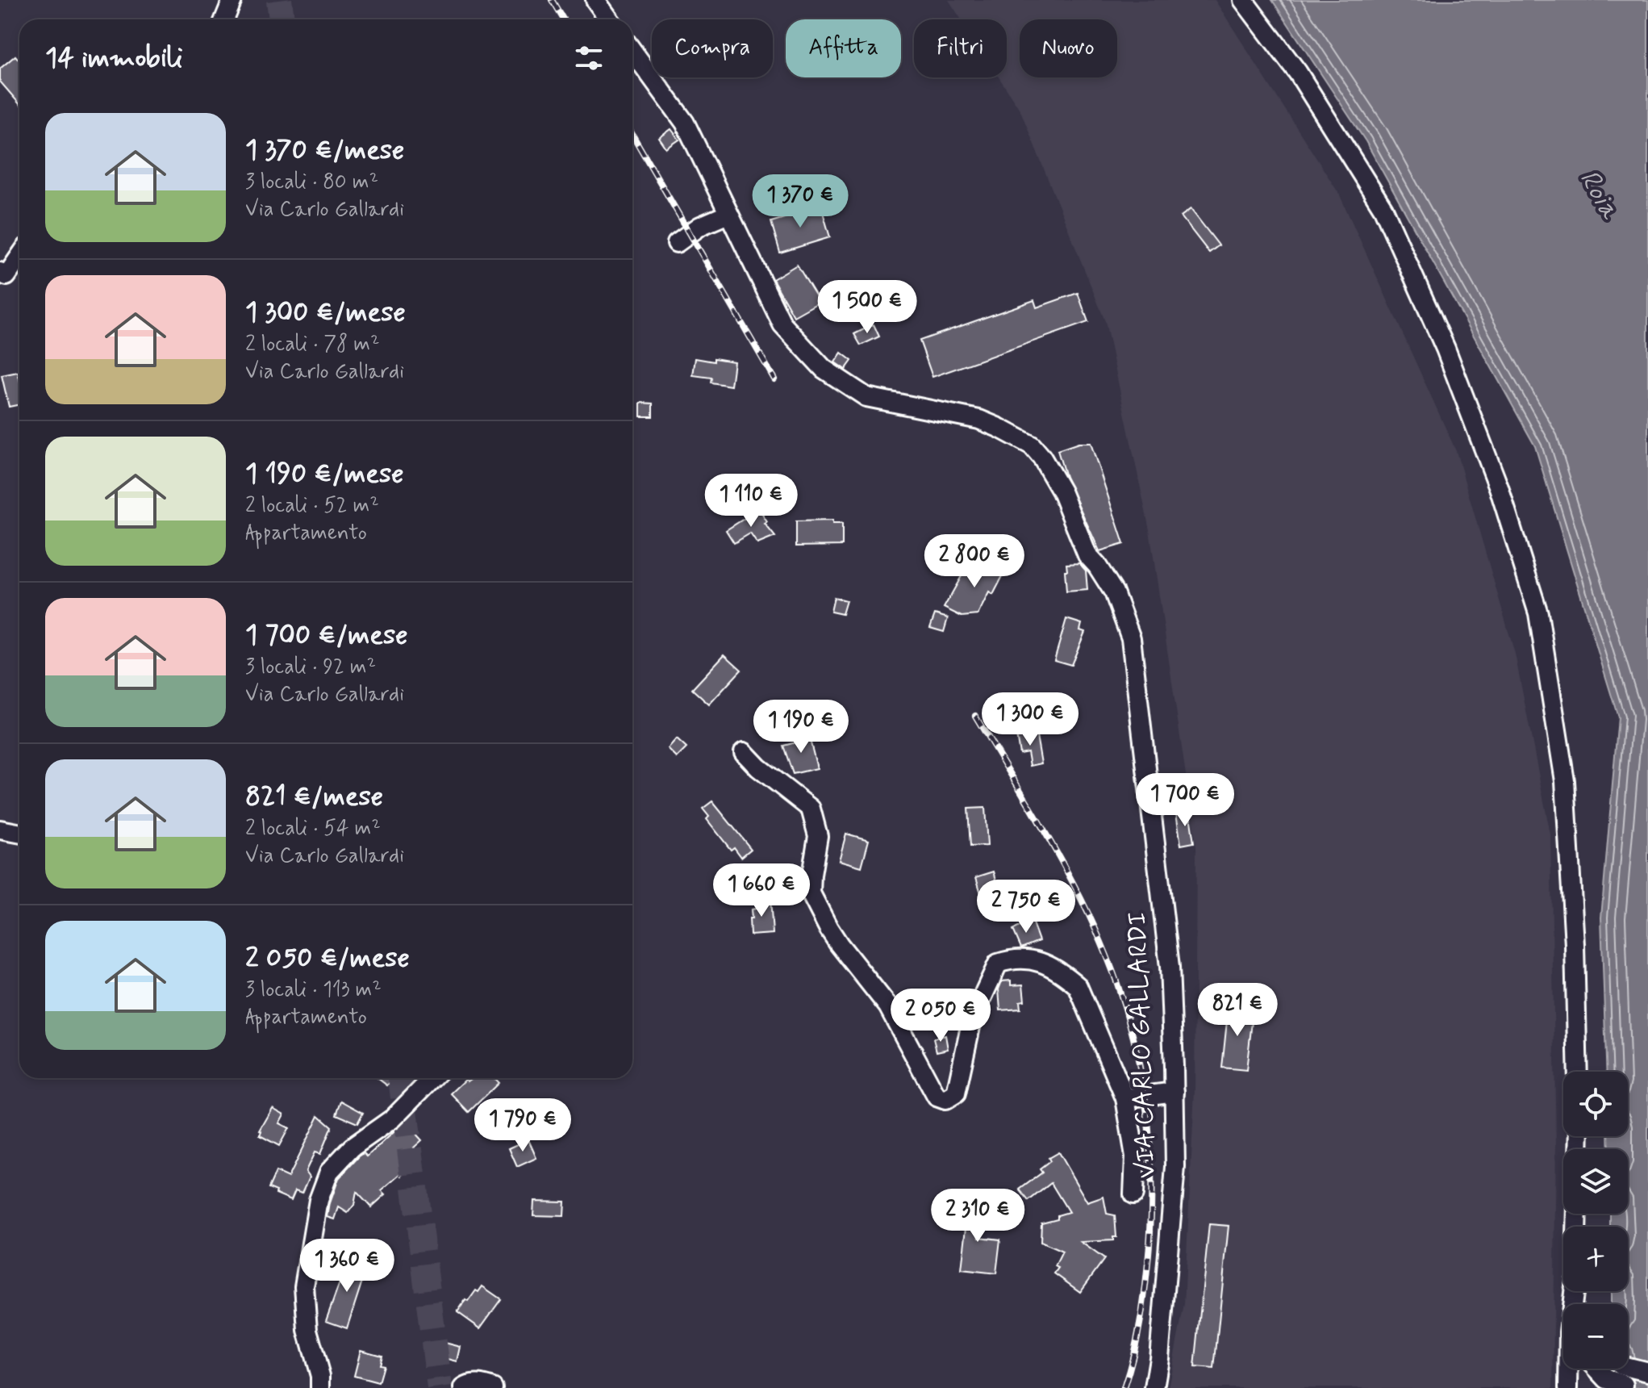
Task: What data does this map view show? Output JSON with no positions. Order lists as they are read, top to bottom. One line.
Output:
{"streets":{"street":["VIA CARLO GALLARDI"]},"water":["Roia"],"page":{"chip":["Compra","Affitta","Filtri","Nuovo"],"heading":"14 immobili","list":[{"name":"1 370 €/mese","note":"3 locali · 80 m² · Via Carlo Gallardi"},{"name":"1 300 €/mese","note":"2 locali · 78 m² · Via Carlo Gallardi"},{"name":"1 190 €/mese","note":"2 locali · 52 m² · Appartamento"},{"name":"1 700 €/mese","note":"3 locali · 92 m² · Via Carlo Gallardi"},{"name":"821 €/mese","note":"2 locali · 54 m² · Via Carlo Gallardi"},{"name":"2 050 €/mese","note":"3 locali · 113 m² · Appartamento"}],"price":["1 370 €","1 500 €","1 110 €","2 800 €","1 300 €","1 190 €","1 700 €","1 660 €","2 750 €","821 €","2 050 €","1 790 €","2 310 €","1 360 €"],"map_buttons":["+","−"]}}
